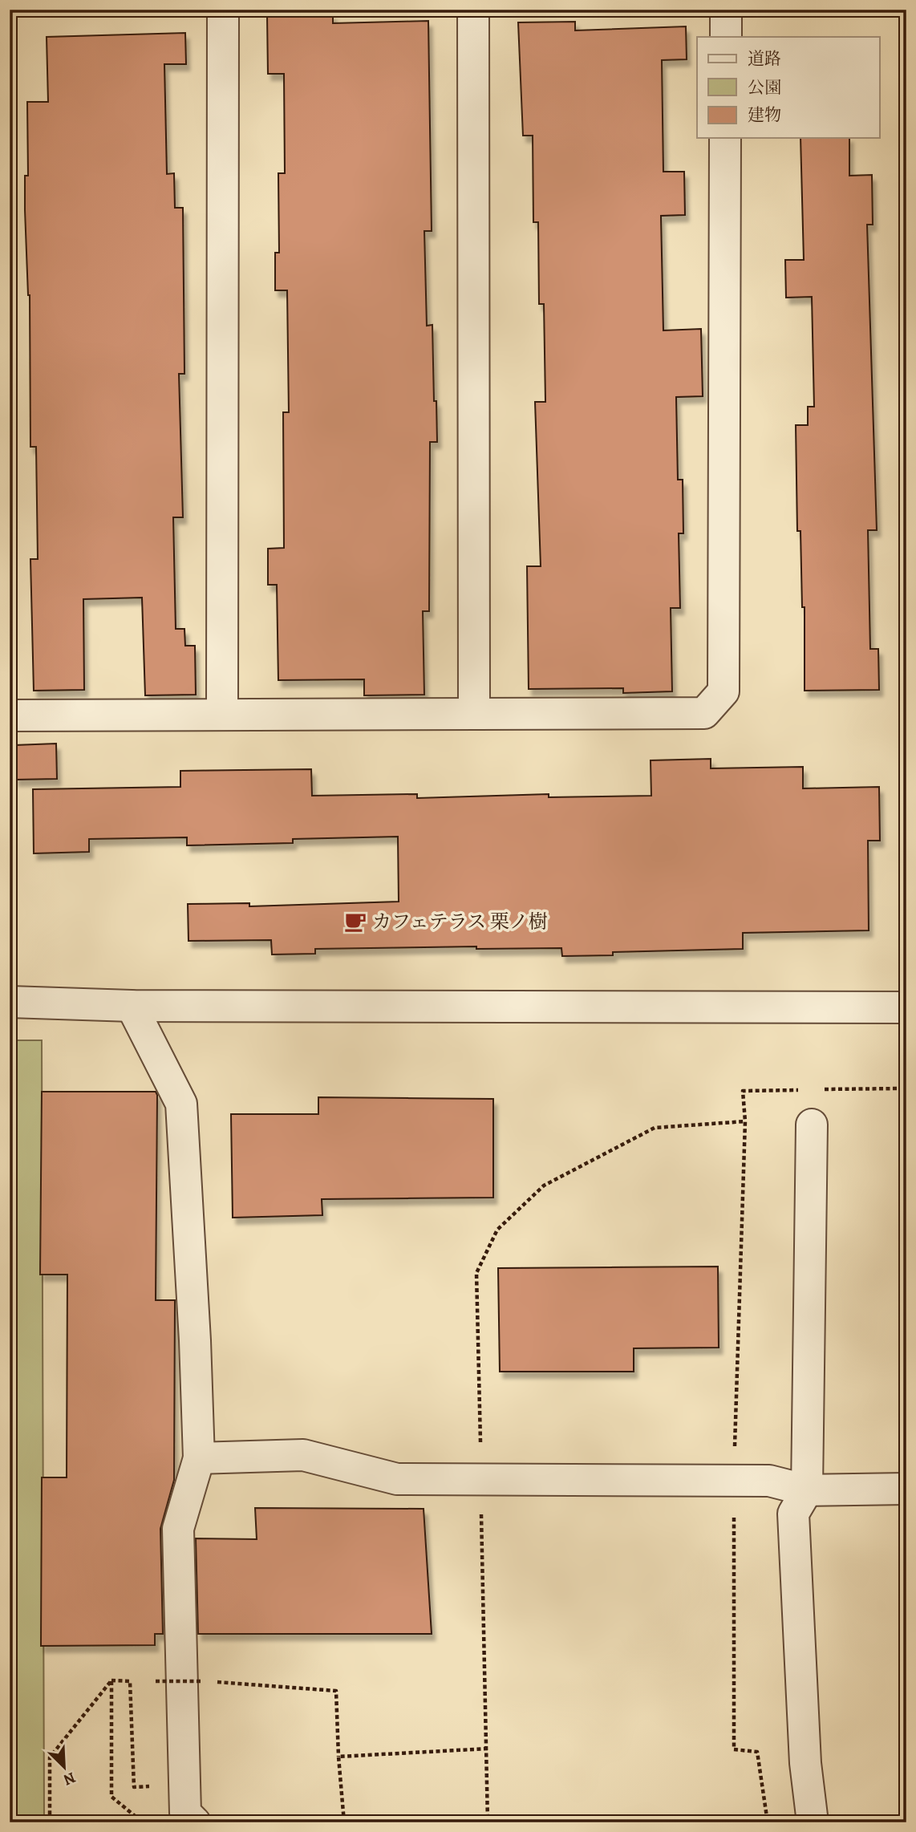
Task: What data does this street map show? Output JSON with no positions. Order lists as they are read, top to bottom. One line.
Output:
{"places":{"cafe":["カフェテラス 栗ノ樹"]},"legend":["道路","公園","建物"],"north":"bottom right"}
